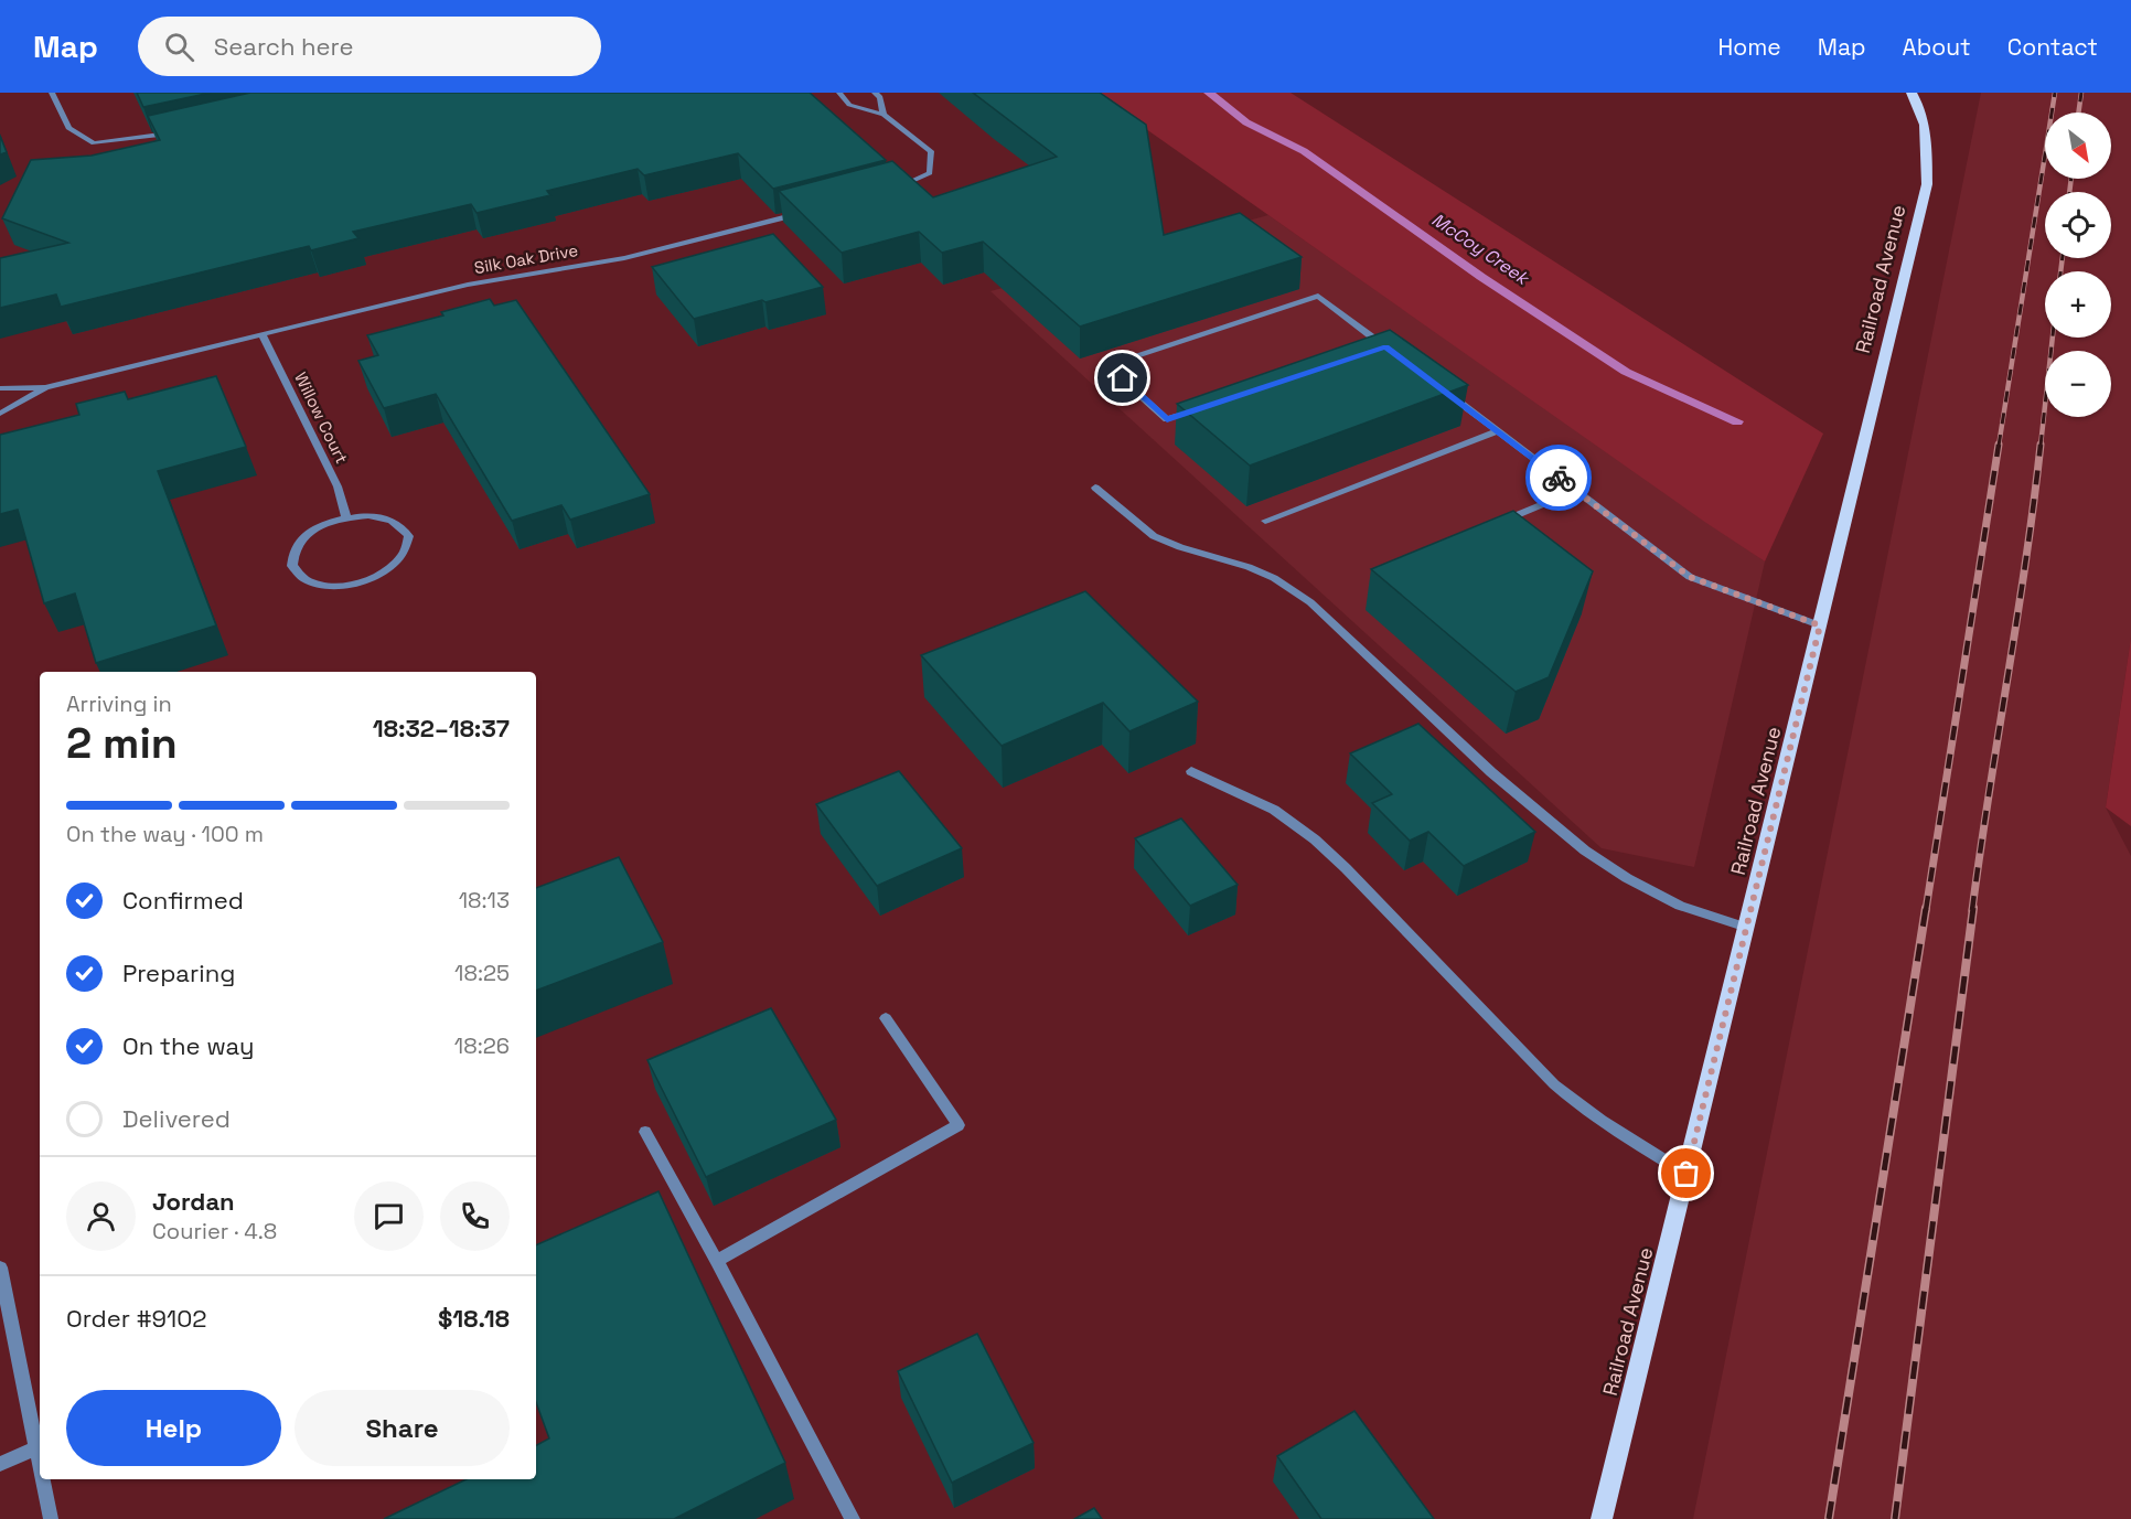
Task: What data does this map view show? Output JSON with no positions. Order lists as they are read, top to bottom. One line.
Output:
{"streets":{"main road":["Railroad Avenue"],"street":["Silk Oak Drive","Willow Court"]},"crossings":[["Silk Oak Drive","Willow Court"]],"water":["McCoy Creek"],"north":"bottom right","page":{"header":"Map","search":"Search here","nav":["Home","Map","About","Contact"],"map_buttons":["+","−"],"heading":["2 min","Arriving in","18:32–18:37"],"panel":["Jordan","Courier · 4.8","Order #9102","$18.18"],"bar":"On the way · 100 m","list":[["Confirmed","18:13"],["Preparing","18:25"],["On the way","18:26"],"Delivered"],"buttons":["Help","Share"]}}
